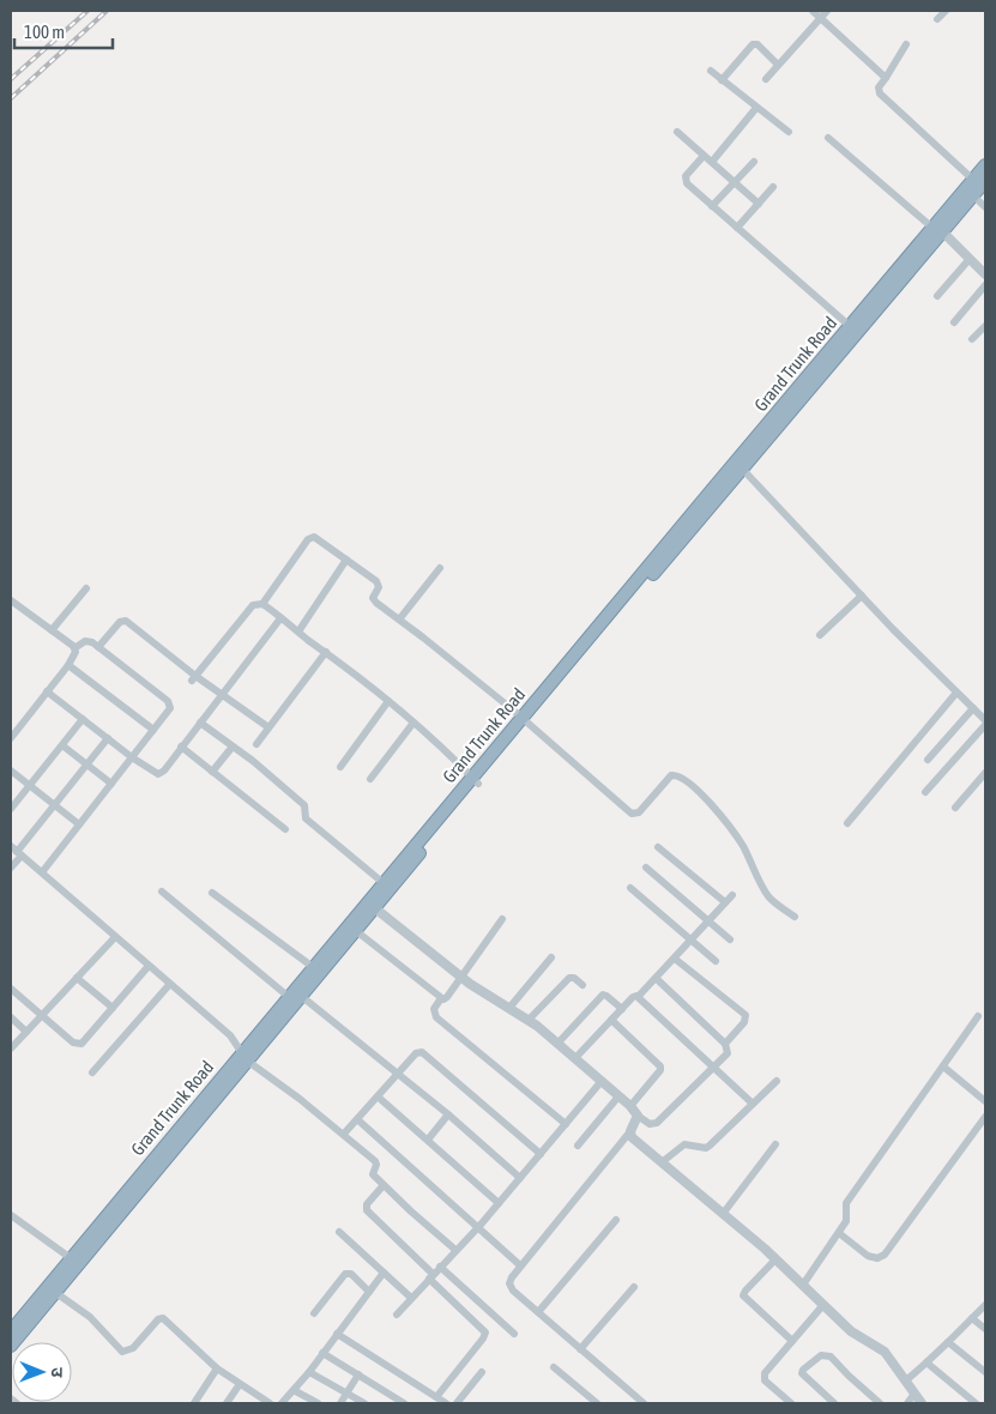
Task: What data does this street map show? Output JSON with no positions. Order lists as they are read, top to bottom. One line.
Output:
{"streets":{"highway":["Grand Trunk Road"]},"scale_bar":"100 m","north":"right"}
